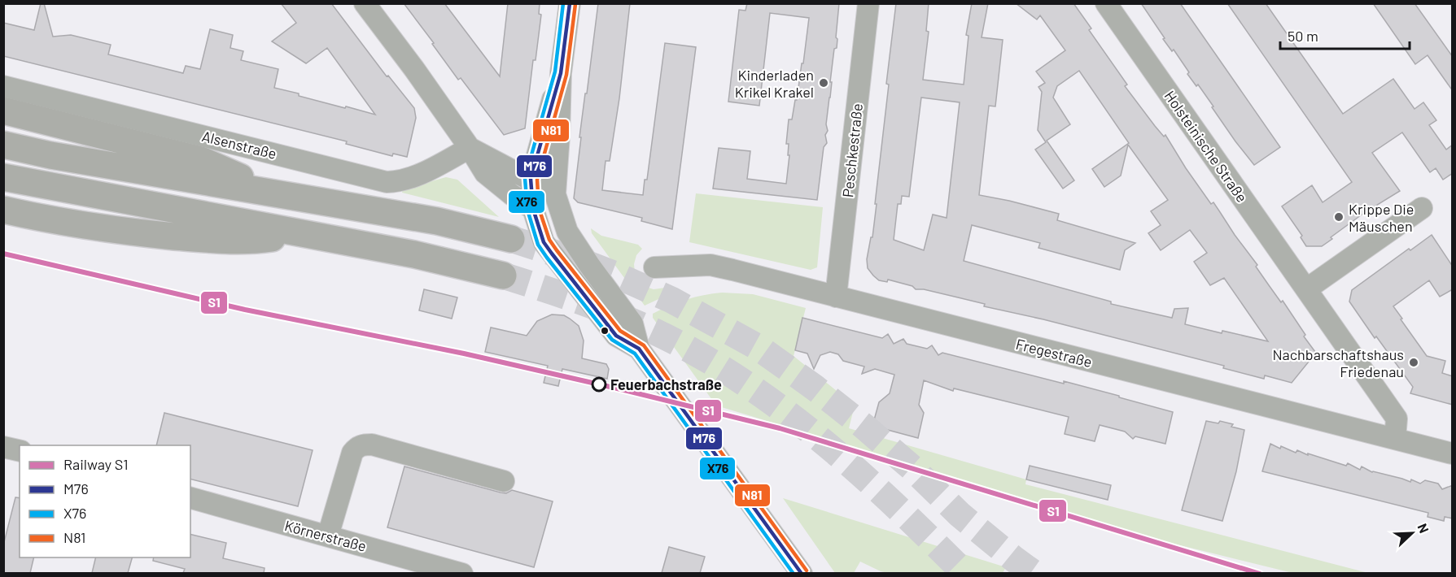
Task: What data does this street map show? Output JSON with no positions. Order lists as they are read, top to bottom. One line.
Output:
{"streets":{"street":["Alsenstraße","Holsteinische Straße","Peschkestraße","Fregestraße","Körnerstraße"]},"crossings":[["Holsteinische Straße","Fregestraße"],["Peschkestraße","Fregestraße"]],"places":["Kinderladen Krikel Krakel","Krippe Die Mäuschen","Nachbarschaftshaus Friedenau","Feuerbachstraße"],"lines":["transit line M76","transit line X76","transit line N81","rail line S1"],"legend":["Railway S1","M76","X76","N81"],"scale_bar":"50 m","north":"top right"}
